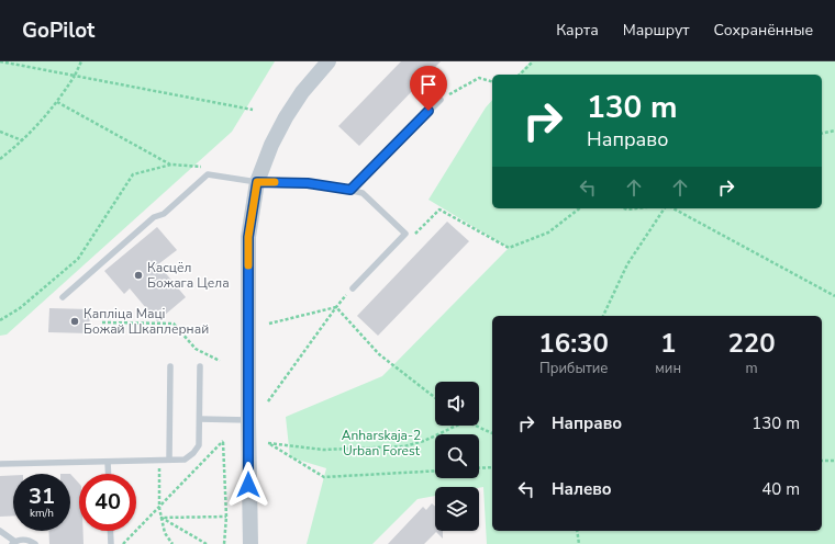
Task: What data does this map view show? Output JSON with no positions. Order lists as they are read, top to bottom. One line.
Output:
{"parks":["Anharskaja-2 Urban Forest"],"places":["Касцёл Божага Цела","Капліца Маці Божай Шкаплернай"],"page":{"header":"GoPilot","nav":["Карта","Маршрут","Сохранённые"],"turn":["130 m","Направо"],"eta":["16:30","Прибытие","1","мин","220","m"],"list":[{"name":"Направо","value":"130 m"},{"name":"Налево","value":"40 m"}],"speed":"31 km/h","limit":"40"}}
